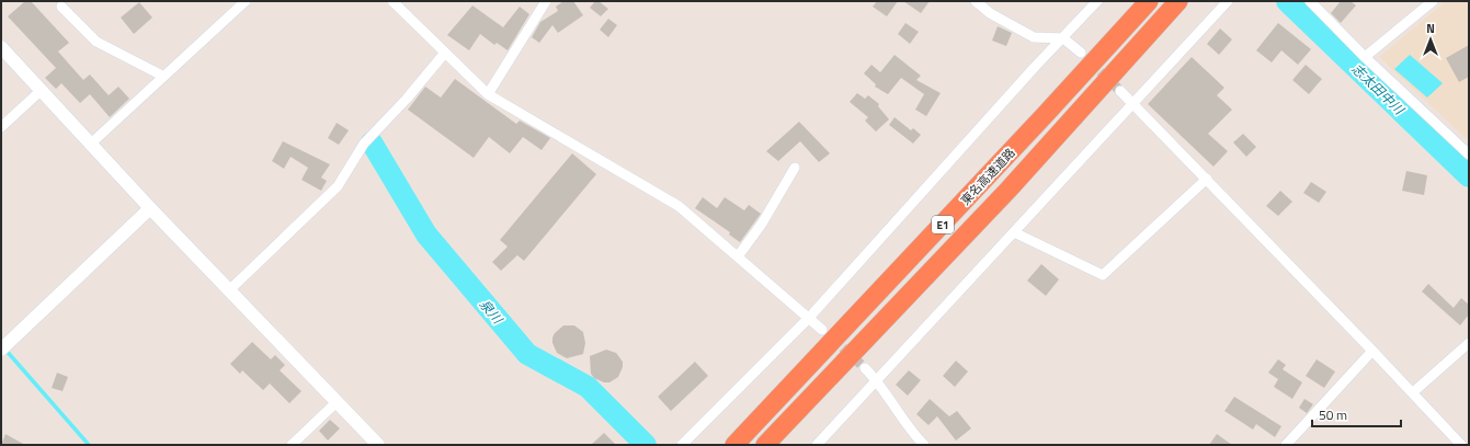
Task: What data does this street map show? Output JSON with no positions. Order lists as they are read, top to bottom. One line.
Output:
{"streets":{"highway":["東名高速道路","E1"]},"water":["志太田中川","泉川"],"scale_bar":"50 m","north":"top"}
